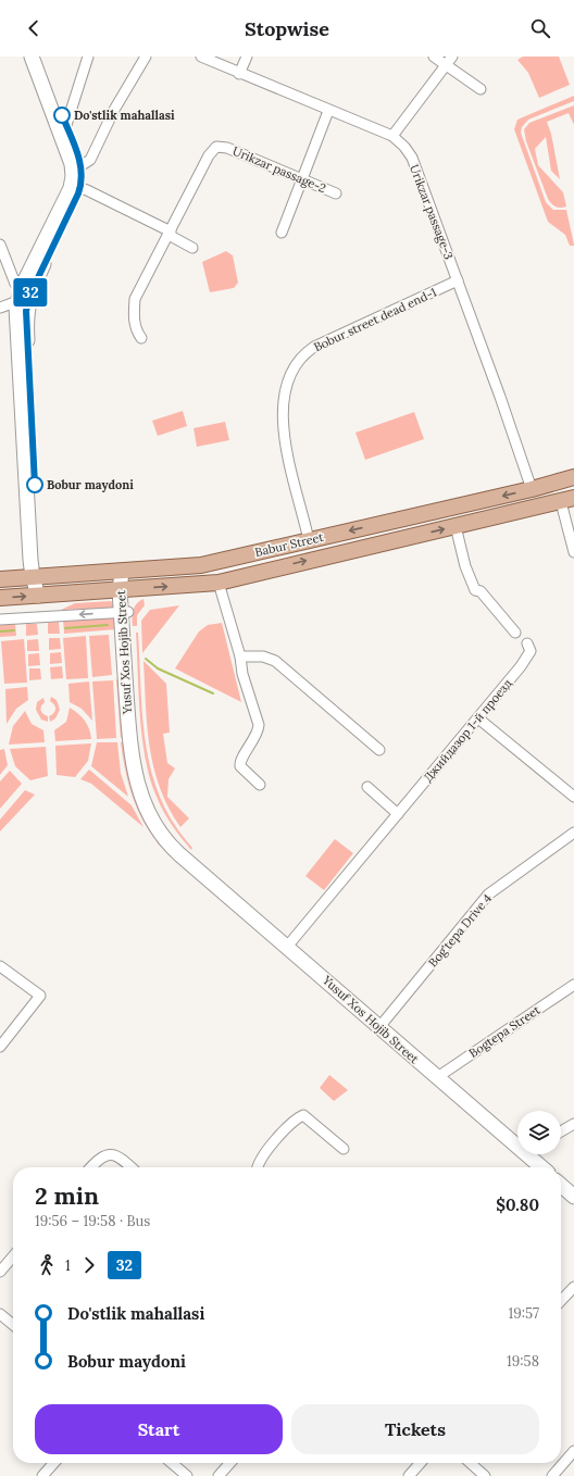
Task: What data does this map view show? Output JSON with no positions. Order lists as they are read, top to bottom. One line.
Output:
{"streets":{"main road":["Babur Street","Yusuf Xos Hojib Street"],"street":["Urikzar passage-2","Urikzar passage-3","Bobur street dead end-1","Джийдазор 1-й проезд","Bog'tepa Drive 4","Bogtepa Street"]},"crossings":[["Urikzar passage-3","Bobur street dead end-1"],["Urikzar passage-3","Babur Street"],["Bobur street dead end-1","Babur Street"],["Babur Street","Yusuf Xos Hojib Street"],["Yusuf Xos Hojib Street","Джийдазор 1-й проезд"],["Yusuf Xos Hojib Street","Bog'tepa Drive 4"],["Yusuf Xos Hojib Street","Bogtepa Street"]],"places":["Do'stlik mahallasi","Bobur maydoni"],"lines":["bus line 32"],"page":{"header":"Stopwise","on_map":"32","heading":["2 min","19:56 – 19:58 · Bus","$0.80"],"legs":["1","32"],"list":[{"name":"Do'stlik mahallasi","value":"19:57"},{"name":"Bobur maydoni","value":"19:58"}],"buttons":["Start","Tickets"]}}
